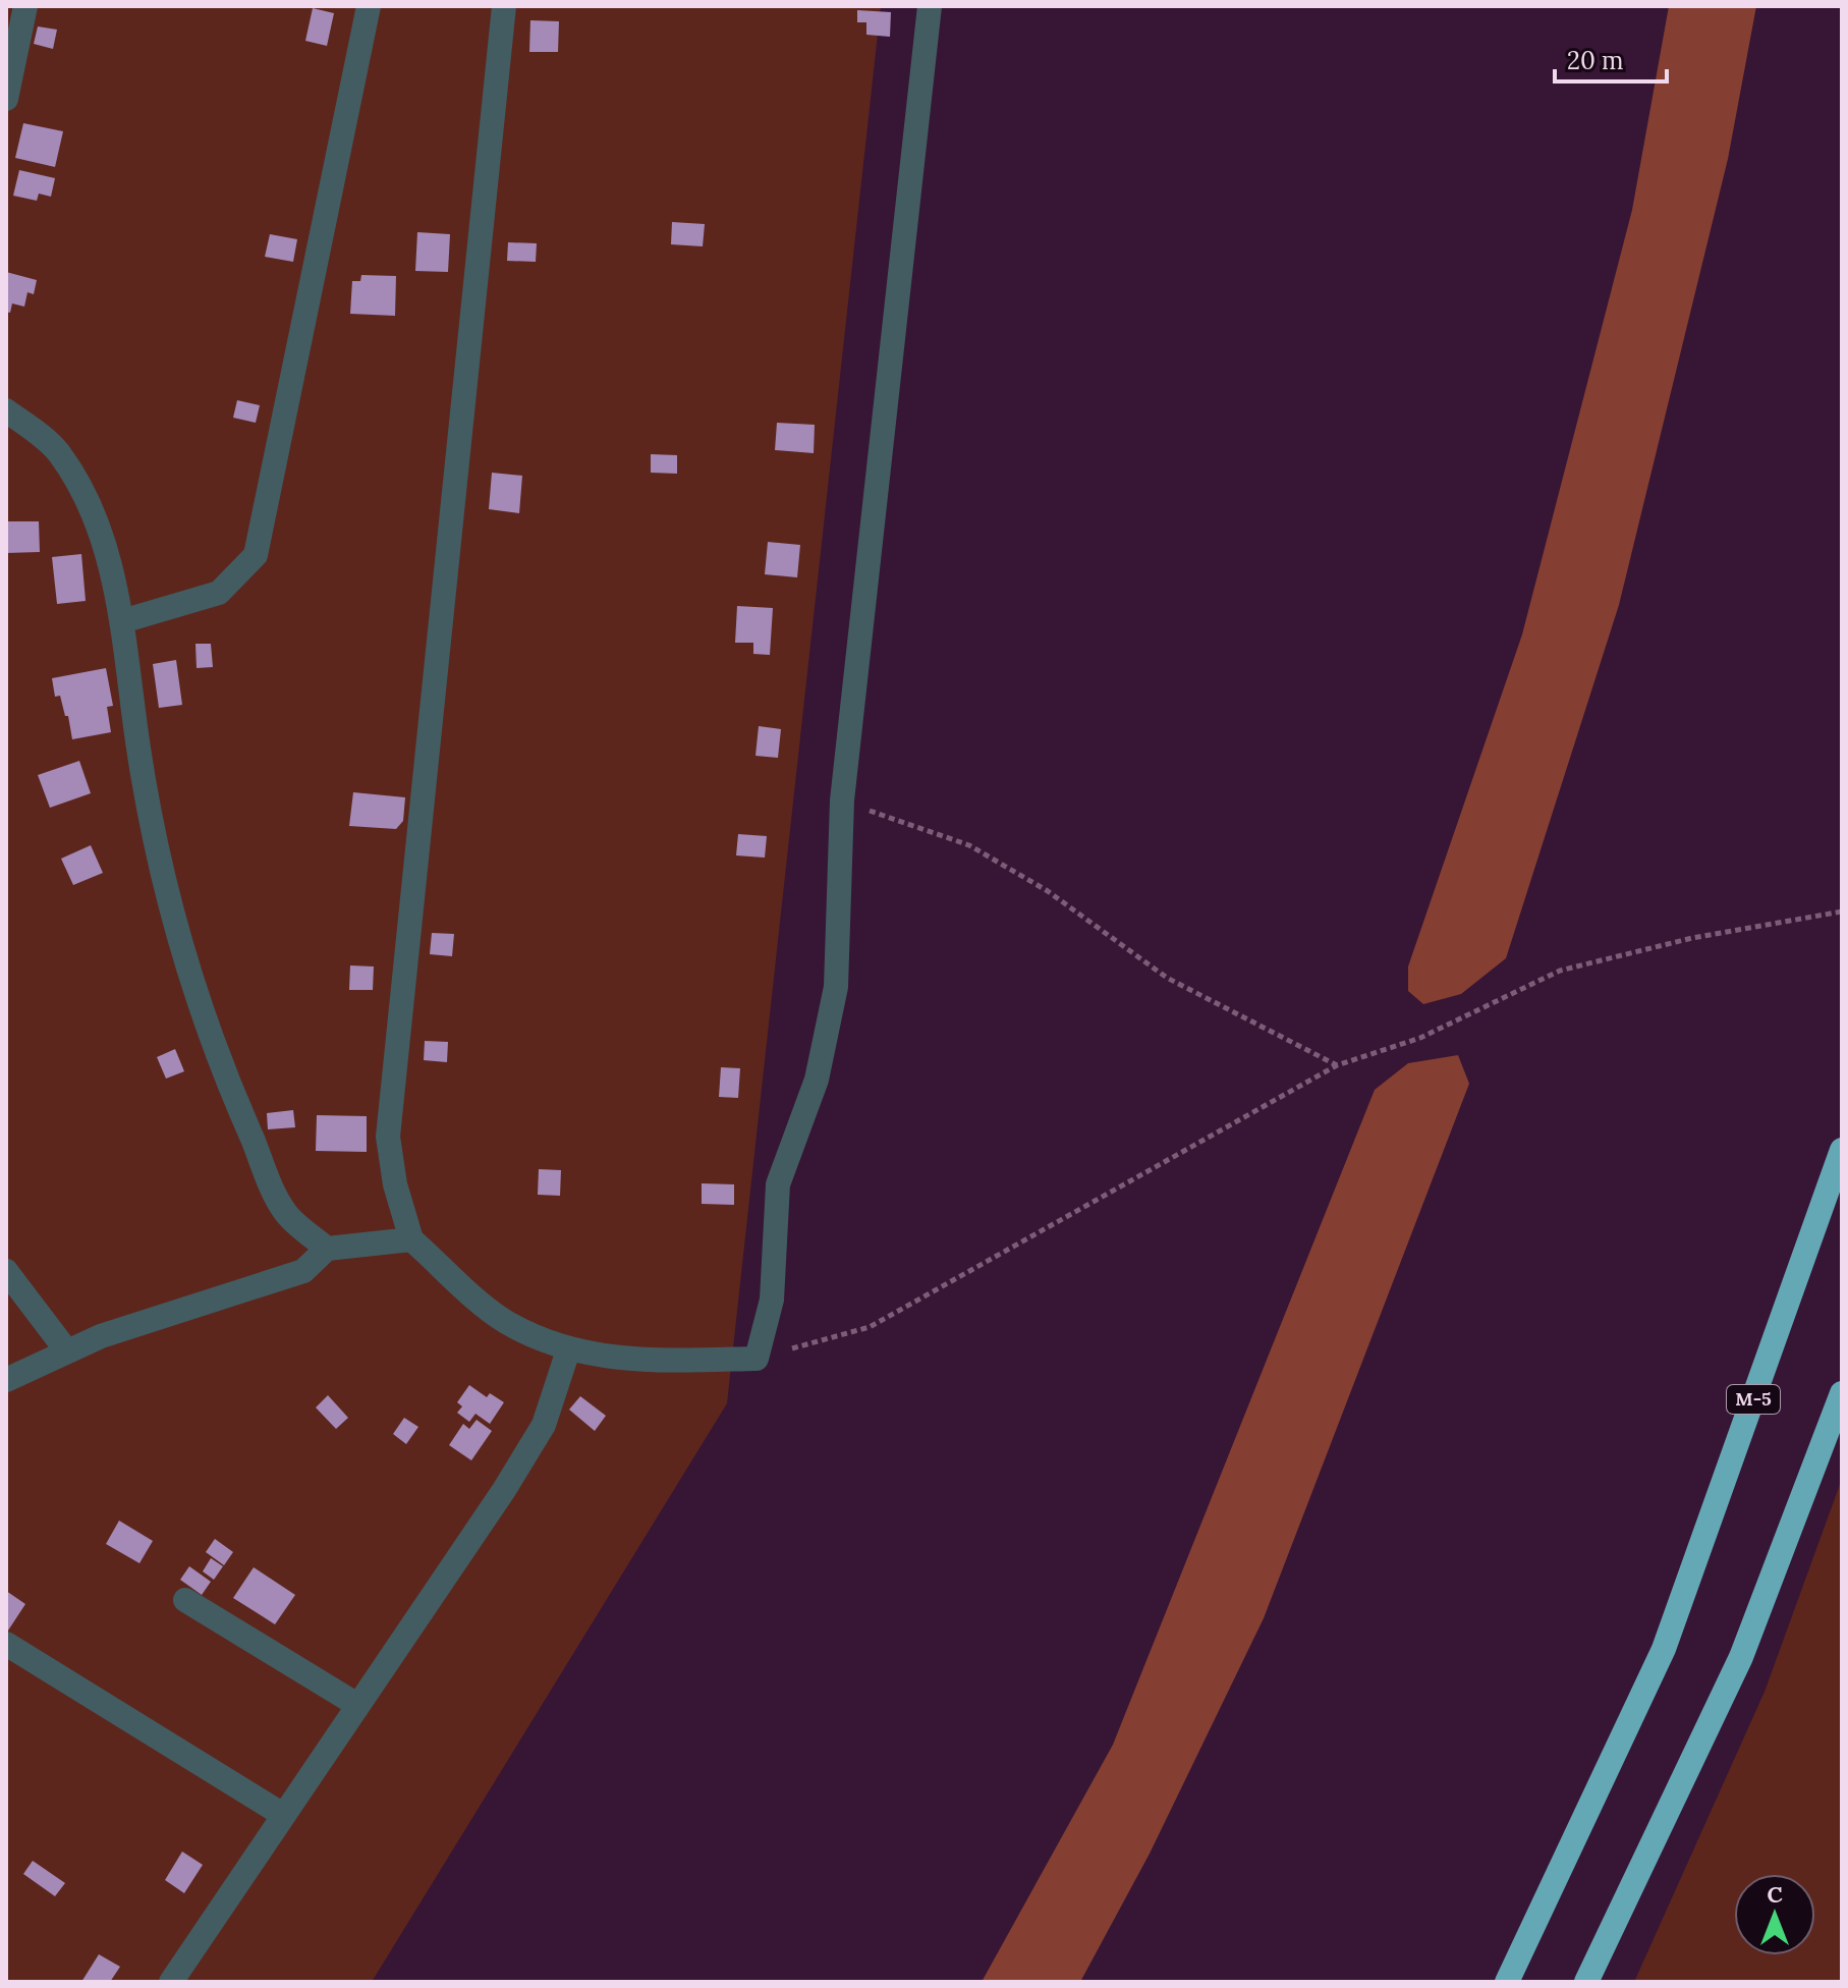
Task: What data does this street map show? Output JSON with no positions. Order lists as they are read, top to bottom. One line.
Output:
{"streets":{"highway":["М-5"]},"scale_bar":"20 m","north":"top"}
